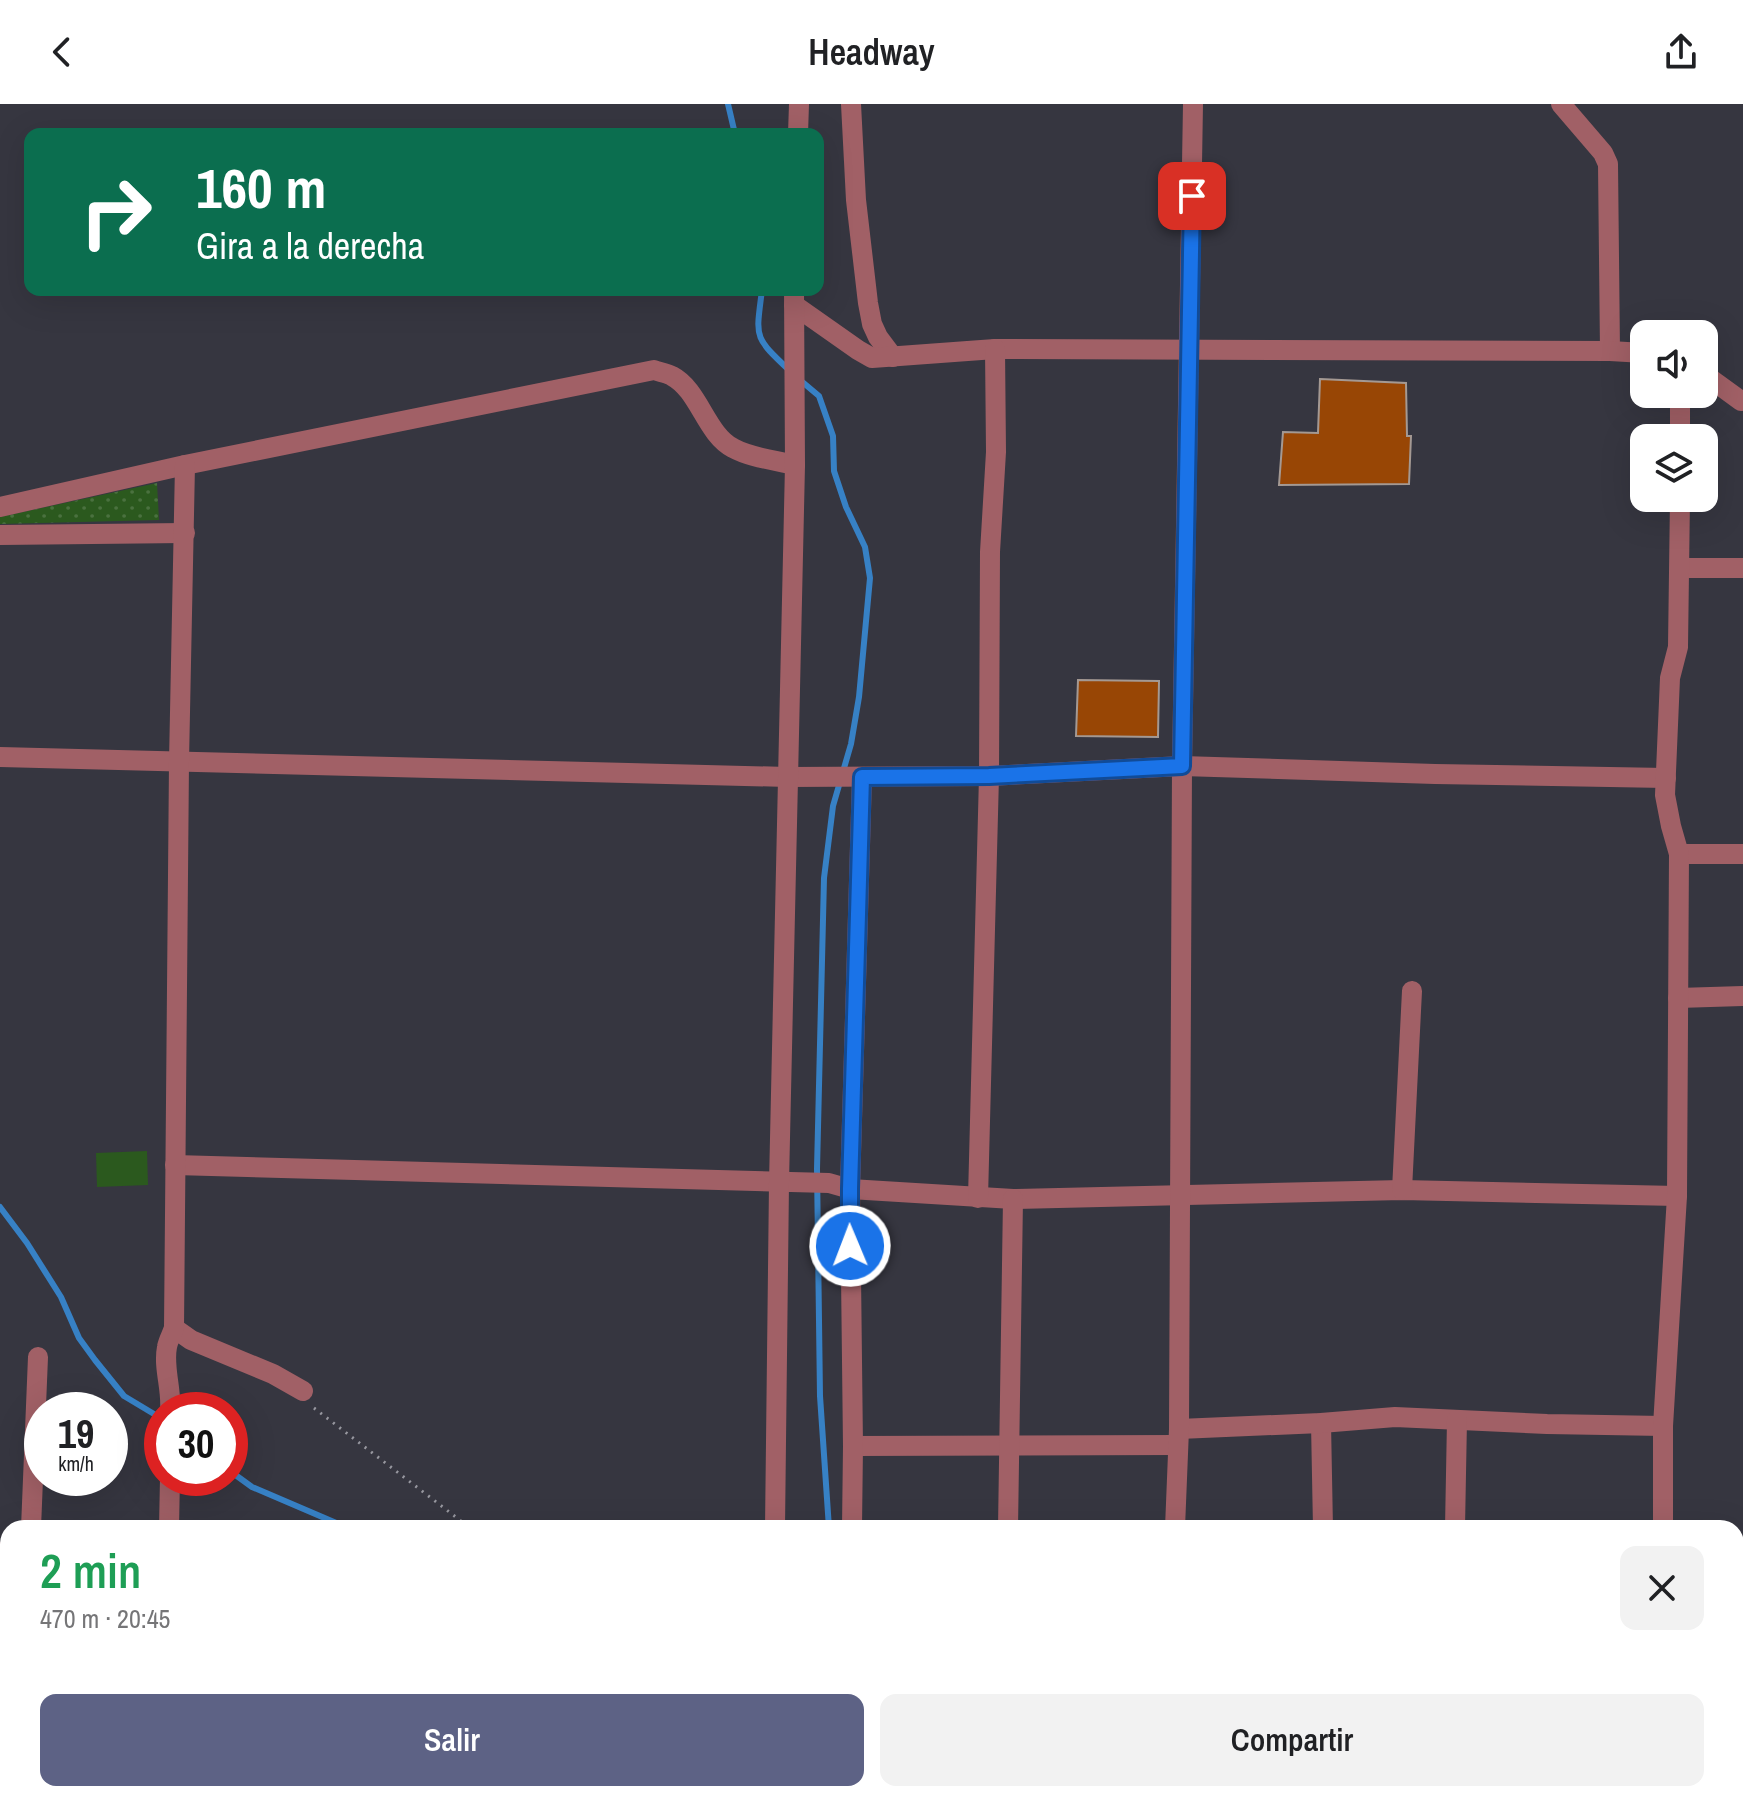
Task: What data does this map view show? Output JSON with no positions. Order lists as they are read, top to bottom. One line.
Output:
{"page":{"header":"Headway","turn":["160 m","Gira a la derecha"],"speed":"19 km/h","limit":"30","heading":["2 min","470 m · 20:45"],"buttons":["Salir","Compartir"]}}
